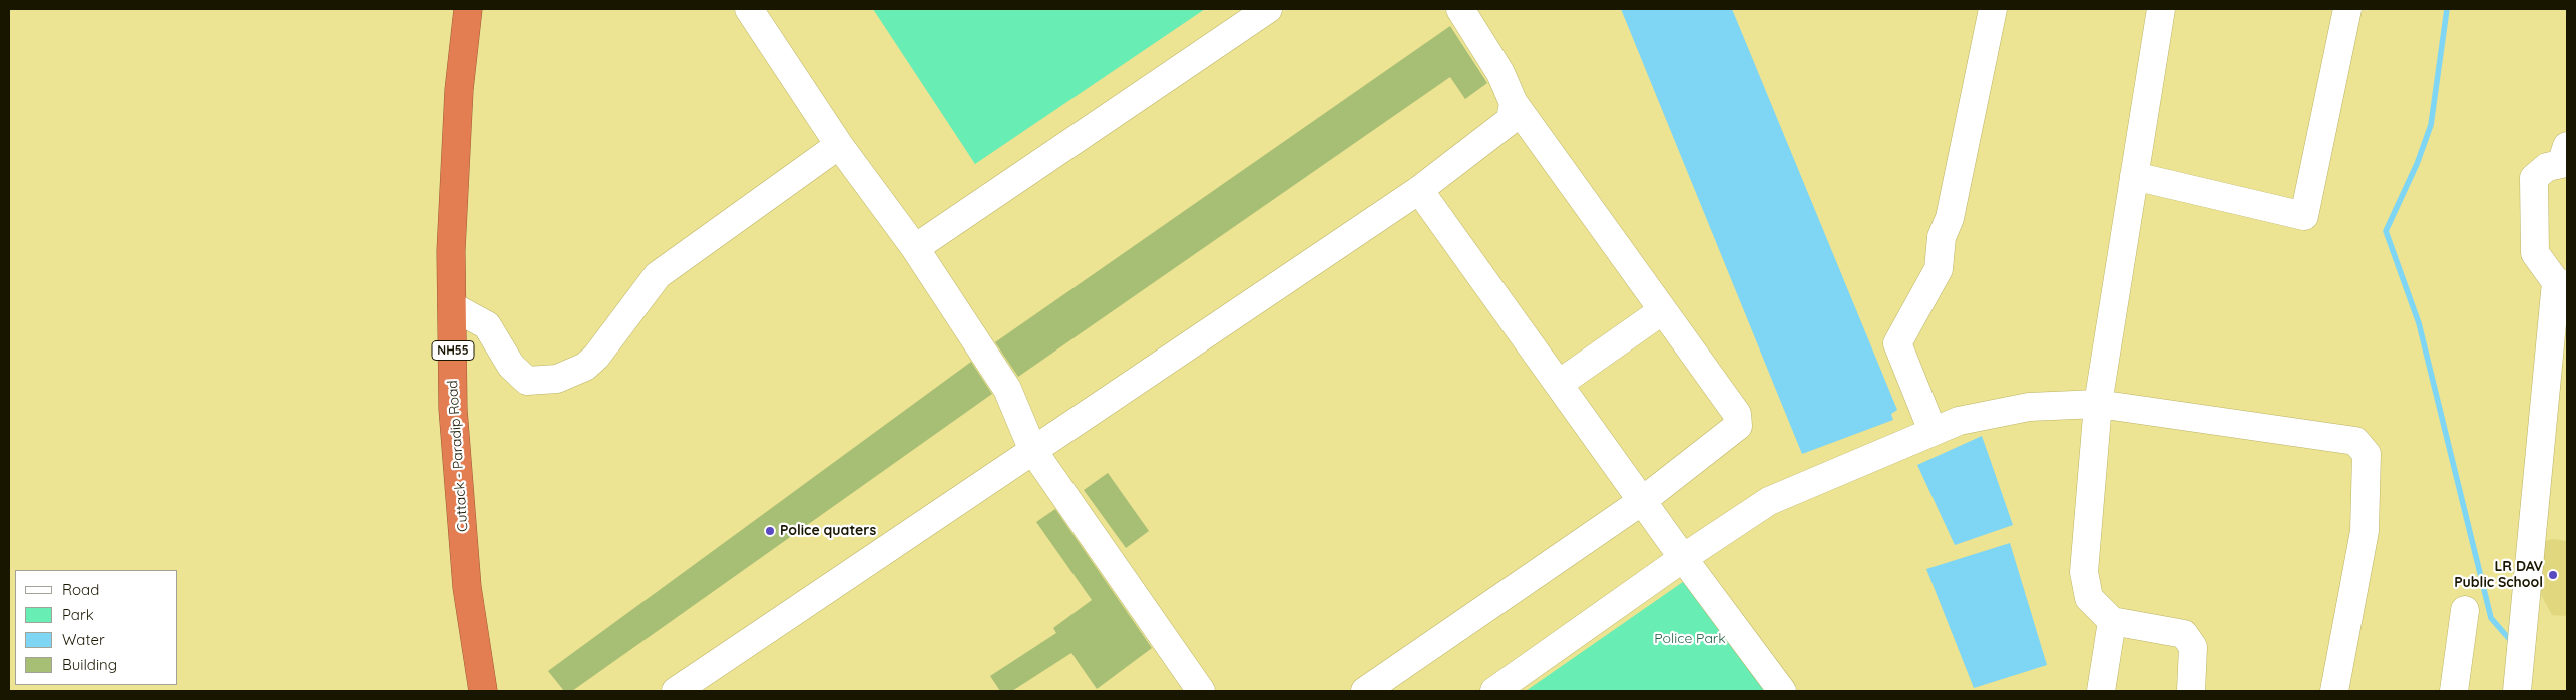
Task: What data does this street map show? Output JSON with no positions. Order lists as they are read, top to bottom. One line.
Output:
{"streets":{"highway":["NH55","Cuttack - Paradip Road"]},"parks":["Police Park"],"places":["Police quaters","LR DAV Public School"],"legend":["Road","Park","Water","Building"]}
